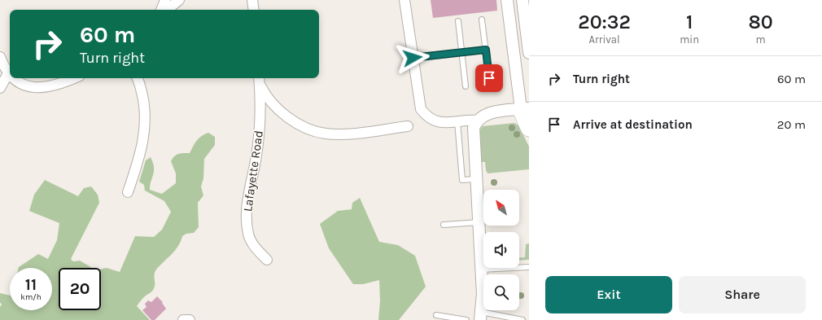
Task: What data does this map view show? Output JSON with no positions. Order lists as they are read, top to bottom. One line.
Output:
{"streets":{"street":["Lafayette Road"]},"north":"top left","page":{"eta":["20:32","Arrival","1","min","80","m"],"turn":["60 m","Turn right"],"list":[{"name":"Turn right","value":"60 m"},{"name":"Arrive at destination","value":"20 m"}],"speed":"11 km/h","limit":"20","buttons":["Exit","Share"]}}
